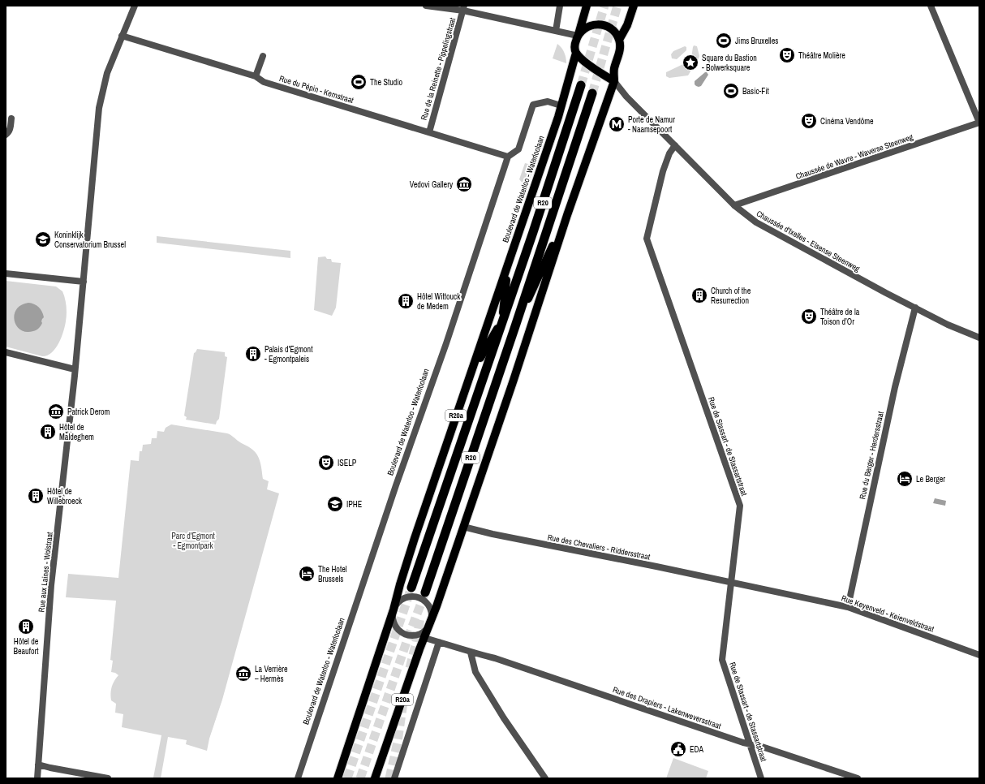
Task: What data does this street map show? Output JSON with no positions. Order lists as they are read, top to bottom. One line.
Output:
{"streets":{"highway":["R20"],"main road":["Boulevard de Waterloo - Waterloolaan","R20a"],"street":["Rue de la Reinette - Pippelingstraat","Rue du Pépin - Kernstraat","Chaussée de Wavre - Waverse Steenweg","Chaussée d'Ixelles - Elsense Steenweg","Rue de Stassart - de Stassartstraat","Rue du Berger - Herdersstraat","Rue des Chevaliers - Riddersstraat","Rue aux Laines - Wolstraat","Rue Keyenveld - Keienveldstraat","Rue des Drapiers - Lakenweversstraat"]},"crossings":[["Rue de la Reinette - Pippelingstraat","Rue du Pépin - Kernstraat"],["Rue du Pépin - Kernstraat","Boulevard de Waterloo - Waterloolaan"],["Rue du Pépin - Kernstraat","Rue aux Laines - Wolstraat"],["Chaussée de Wavre - Waverse Steenweg","Chaussée d'Ixelles - Elsense Steenweg"],["Boulevard de Waterloo - Waterloolaan","R20a"],["Chaussée d'Ixelles - Elsense Steenweg","R20a"],["Chaussée d'Ixelles - Elsense Steenweg","Rue de Stassart - de Stassartstraat"],["Chaussée d'Ixelles - Elsense Steenweg","Rue du Berger - Herdersstraat"],["R20a","Rue des Chevaliers - Riddersstraat"],["R20a","Rue des Drapiers - Lakenweversstraat"],["Rue de Stassart - de Stassartstraat","Rue des Chevaliers - Riddersstraat"],["Rue de Stassart - de Stassartstraat","Rue Keyenveld - Keienveldstraat"],["Rue de Stassart - de Stassartstraat","Rue des Drapiers - Lakenweversstraat"],["Rue du Berger - Herdersstraat","Rue Keyenveld - Keienveldstraat"],["Rue des Chevaliers - Riddersstraat","Rue Keyenveld - Keienveldstraat"]],"parks":["Parc d'Egmont - Egmontpark"],"places":{"sports":["Jims Bruxelles","The Studio","Basic-Fit"],"theatre":["Théâtre Molière","Cinéma Vendôme","Théâtre de la Toison d’Or","ISELP"],"place":["Square du Bastion - Bolwerksquare"],"metro station":["Porte de Namur - Naamsepoort"],"museum":["Vedovi Gallery","Patrick Derom","La Verrière – Hermès"],"school or university":["Koninklijk Conservatorium Brussel","IPHE"],"building":["Church of the Resurrection","Hôtel Wittouck de Medem","Palais d'Egmont - Egmontpaleis","Hôtel de Maldeghem","Hôtel de Willebroeck","Hôtel de Beaufort"],"hotel":["Le Berger","The Hotel Brussels"],"public building":["EDA"]}}
